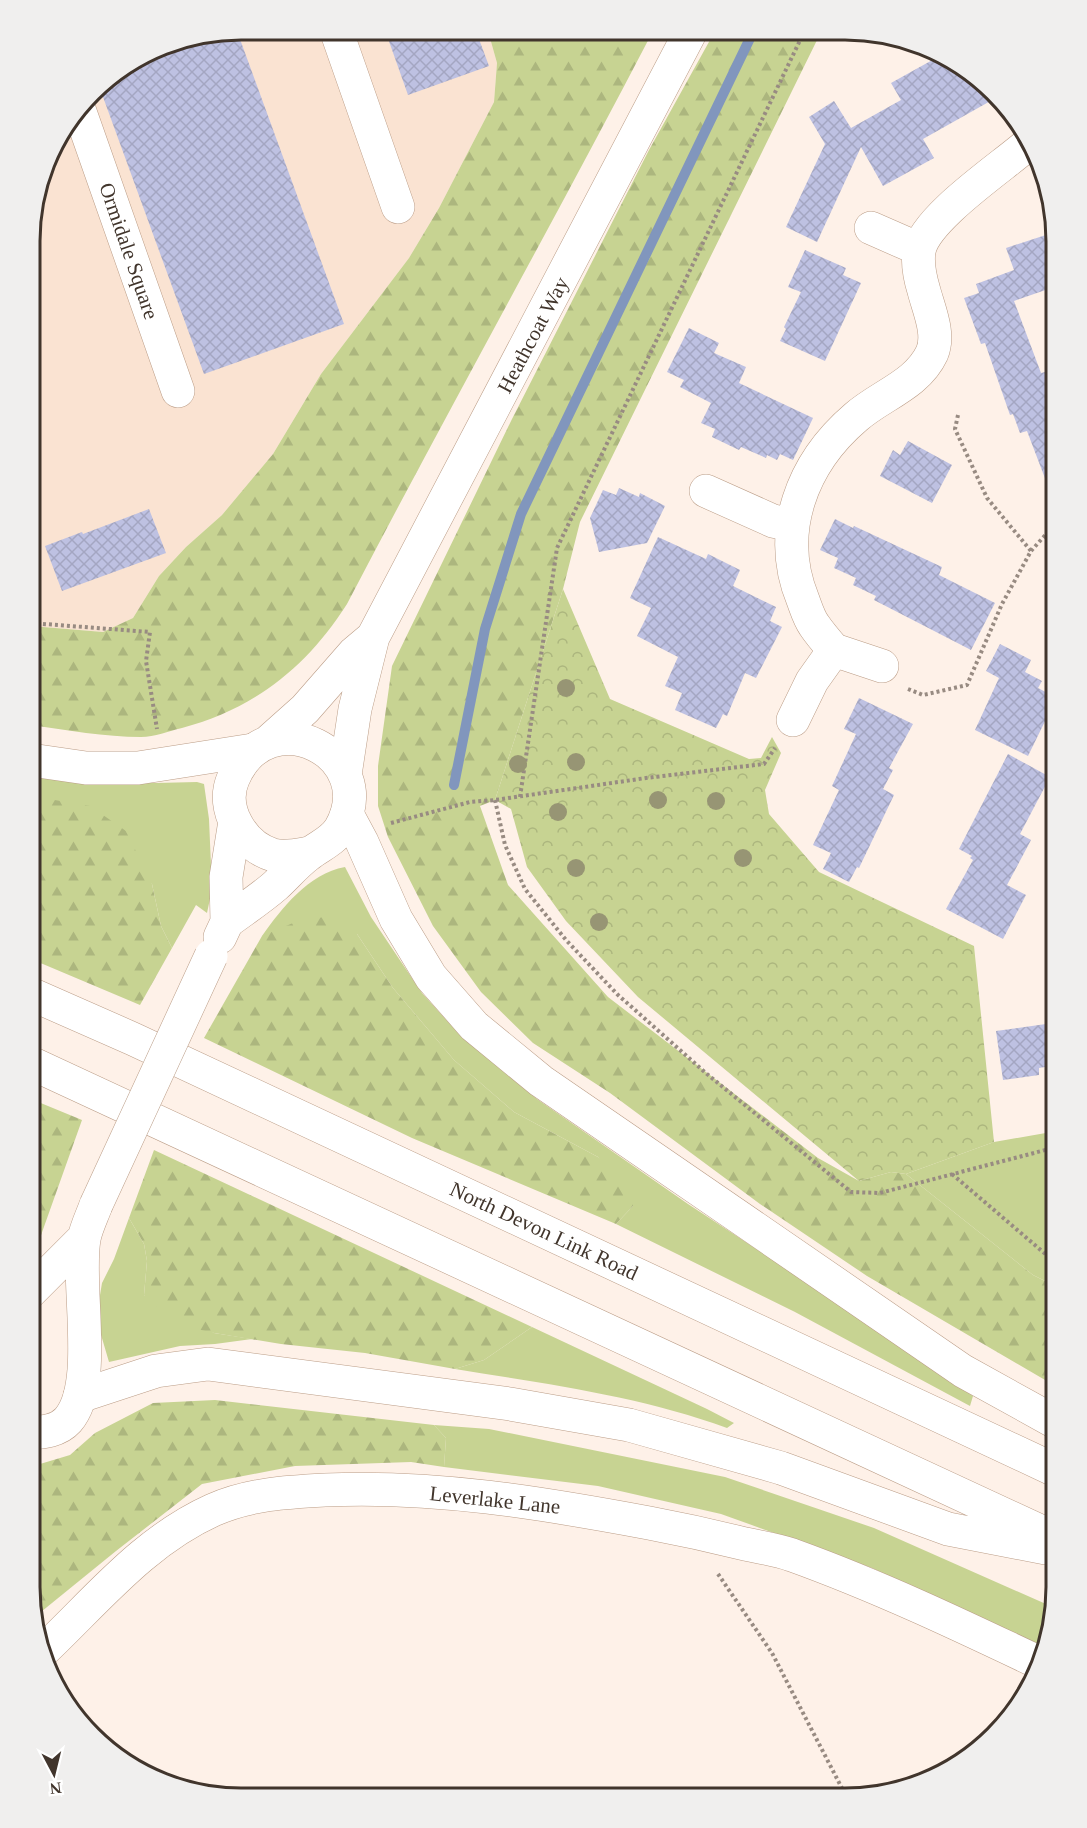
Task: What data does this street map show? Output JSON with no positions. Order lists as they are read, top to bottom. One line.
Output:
{"streets":{"main road":["Ormidale Square","Heathcoat Way","North Devon Link Road","Leverlake Lane"]},"north":"bottom"}
